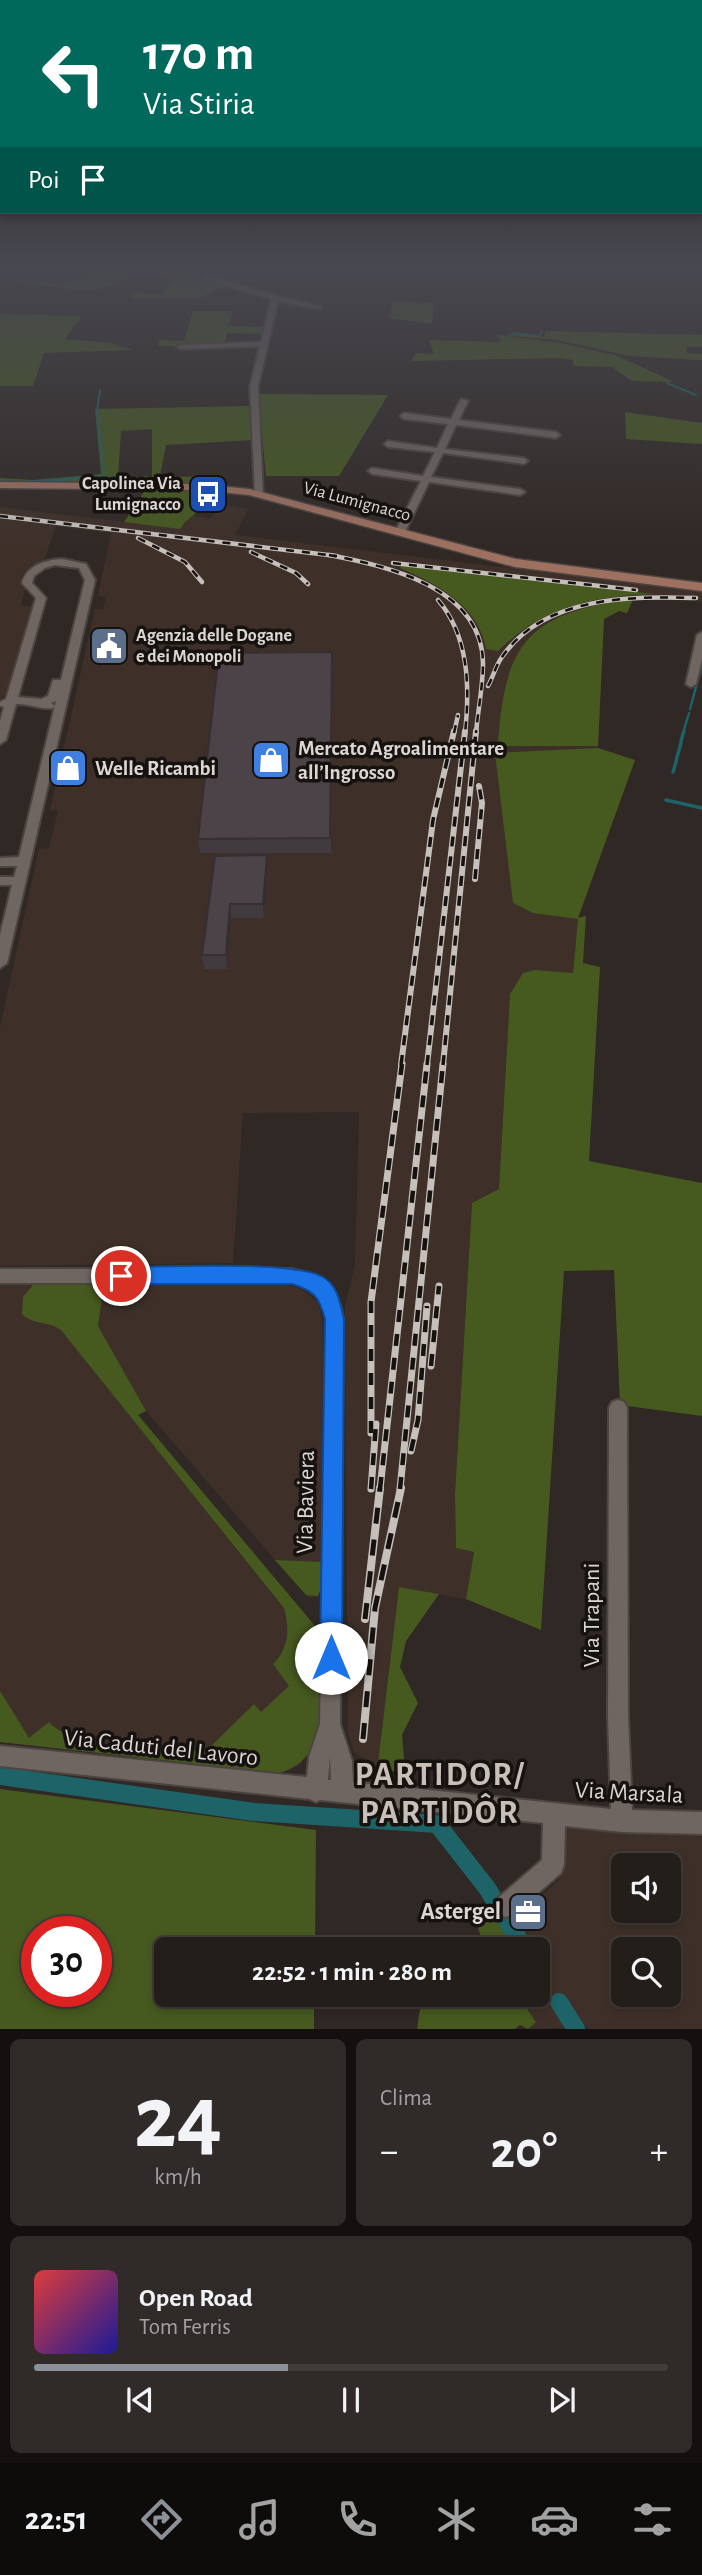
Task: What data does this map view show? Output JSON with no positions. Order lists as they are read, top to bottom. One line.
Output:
{"streets":{"main road":["Via Lumignacco"],"street":["Via Baviera","Via Trapani","Via Caduti del Lavoro","Via Marsala"]},"crossings":[["Via Baviera","Via Caduti del Lavoro"],["Via Baviera","Via Marsala"],["Via Trapani","Via Marsala"],["Via Caduti del Lavoro","Via Marsala"]],"districts":["PARTIDOR/ PARTIDÔR"],"places":{"bus stop":["Capolinea Via Lumignacco"],"public building":["Agenzia delle Dogane e dei Monopoli"],"shop":["Mercato Agroalimentare all’Ingrosso","Welle Ricambi"],"office":["Astergel"]},"page":{"turn":["170 m","Via Stiria"],"then":"Poi","limit":"30","trip":"22:52 · 1 min · 280 m","tile":[["24","km/h"],"Clima"],"heat":["−","20°","+"],"song":["Open Road","Tom Ferris"],"tabs":"22:51"}}
